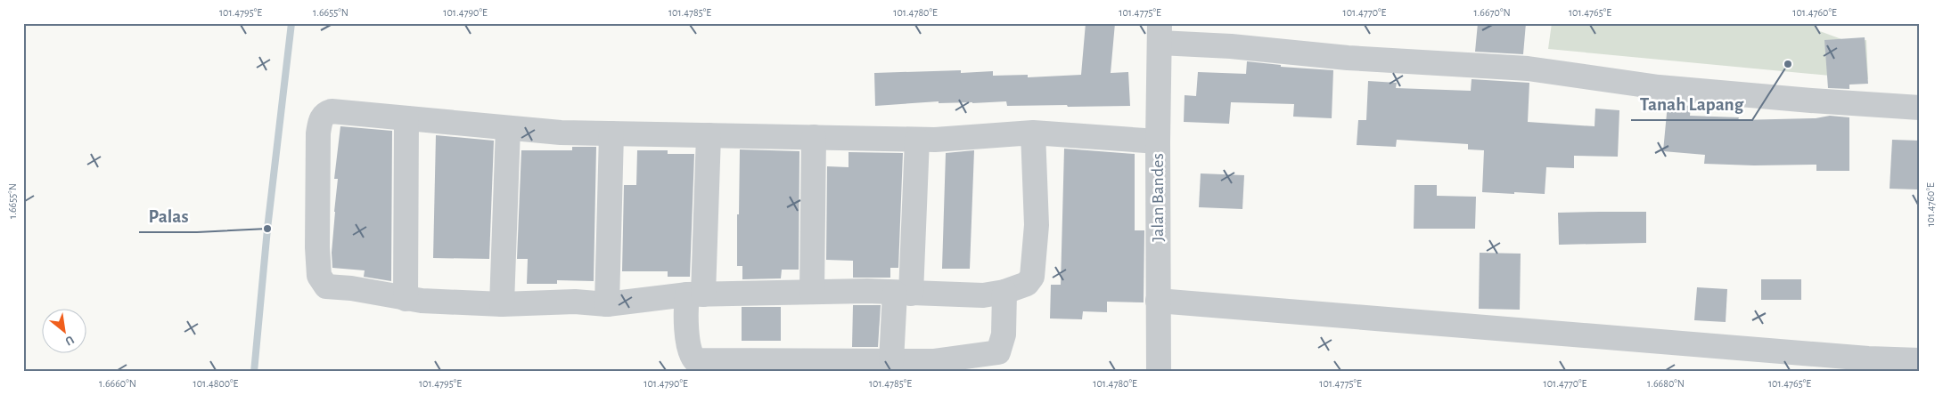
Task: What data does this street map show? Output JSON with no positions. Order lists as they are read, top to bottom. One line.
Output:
{"streets":{"street":["Jalan Bandes"]},"places":["Tanah Lapang","Palas"],"north":"bottom right","coordinates":["101.4795°E","1.6655°N","101.4790°E","101.4785°E","101.4780°E","101.4775°E","101.4770°E","1.6670°N","101.4765°E","101.4760°E","1.6660°N","101.4800°E","1.6680°N"]}
